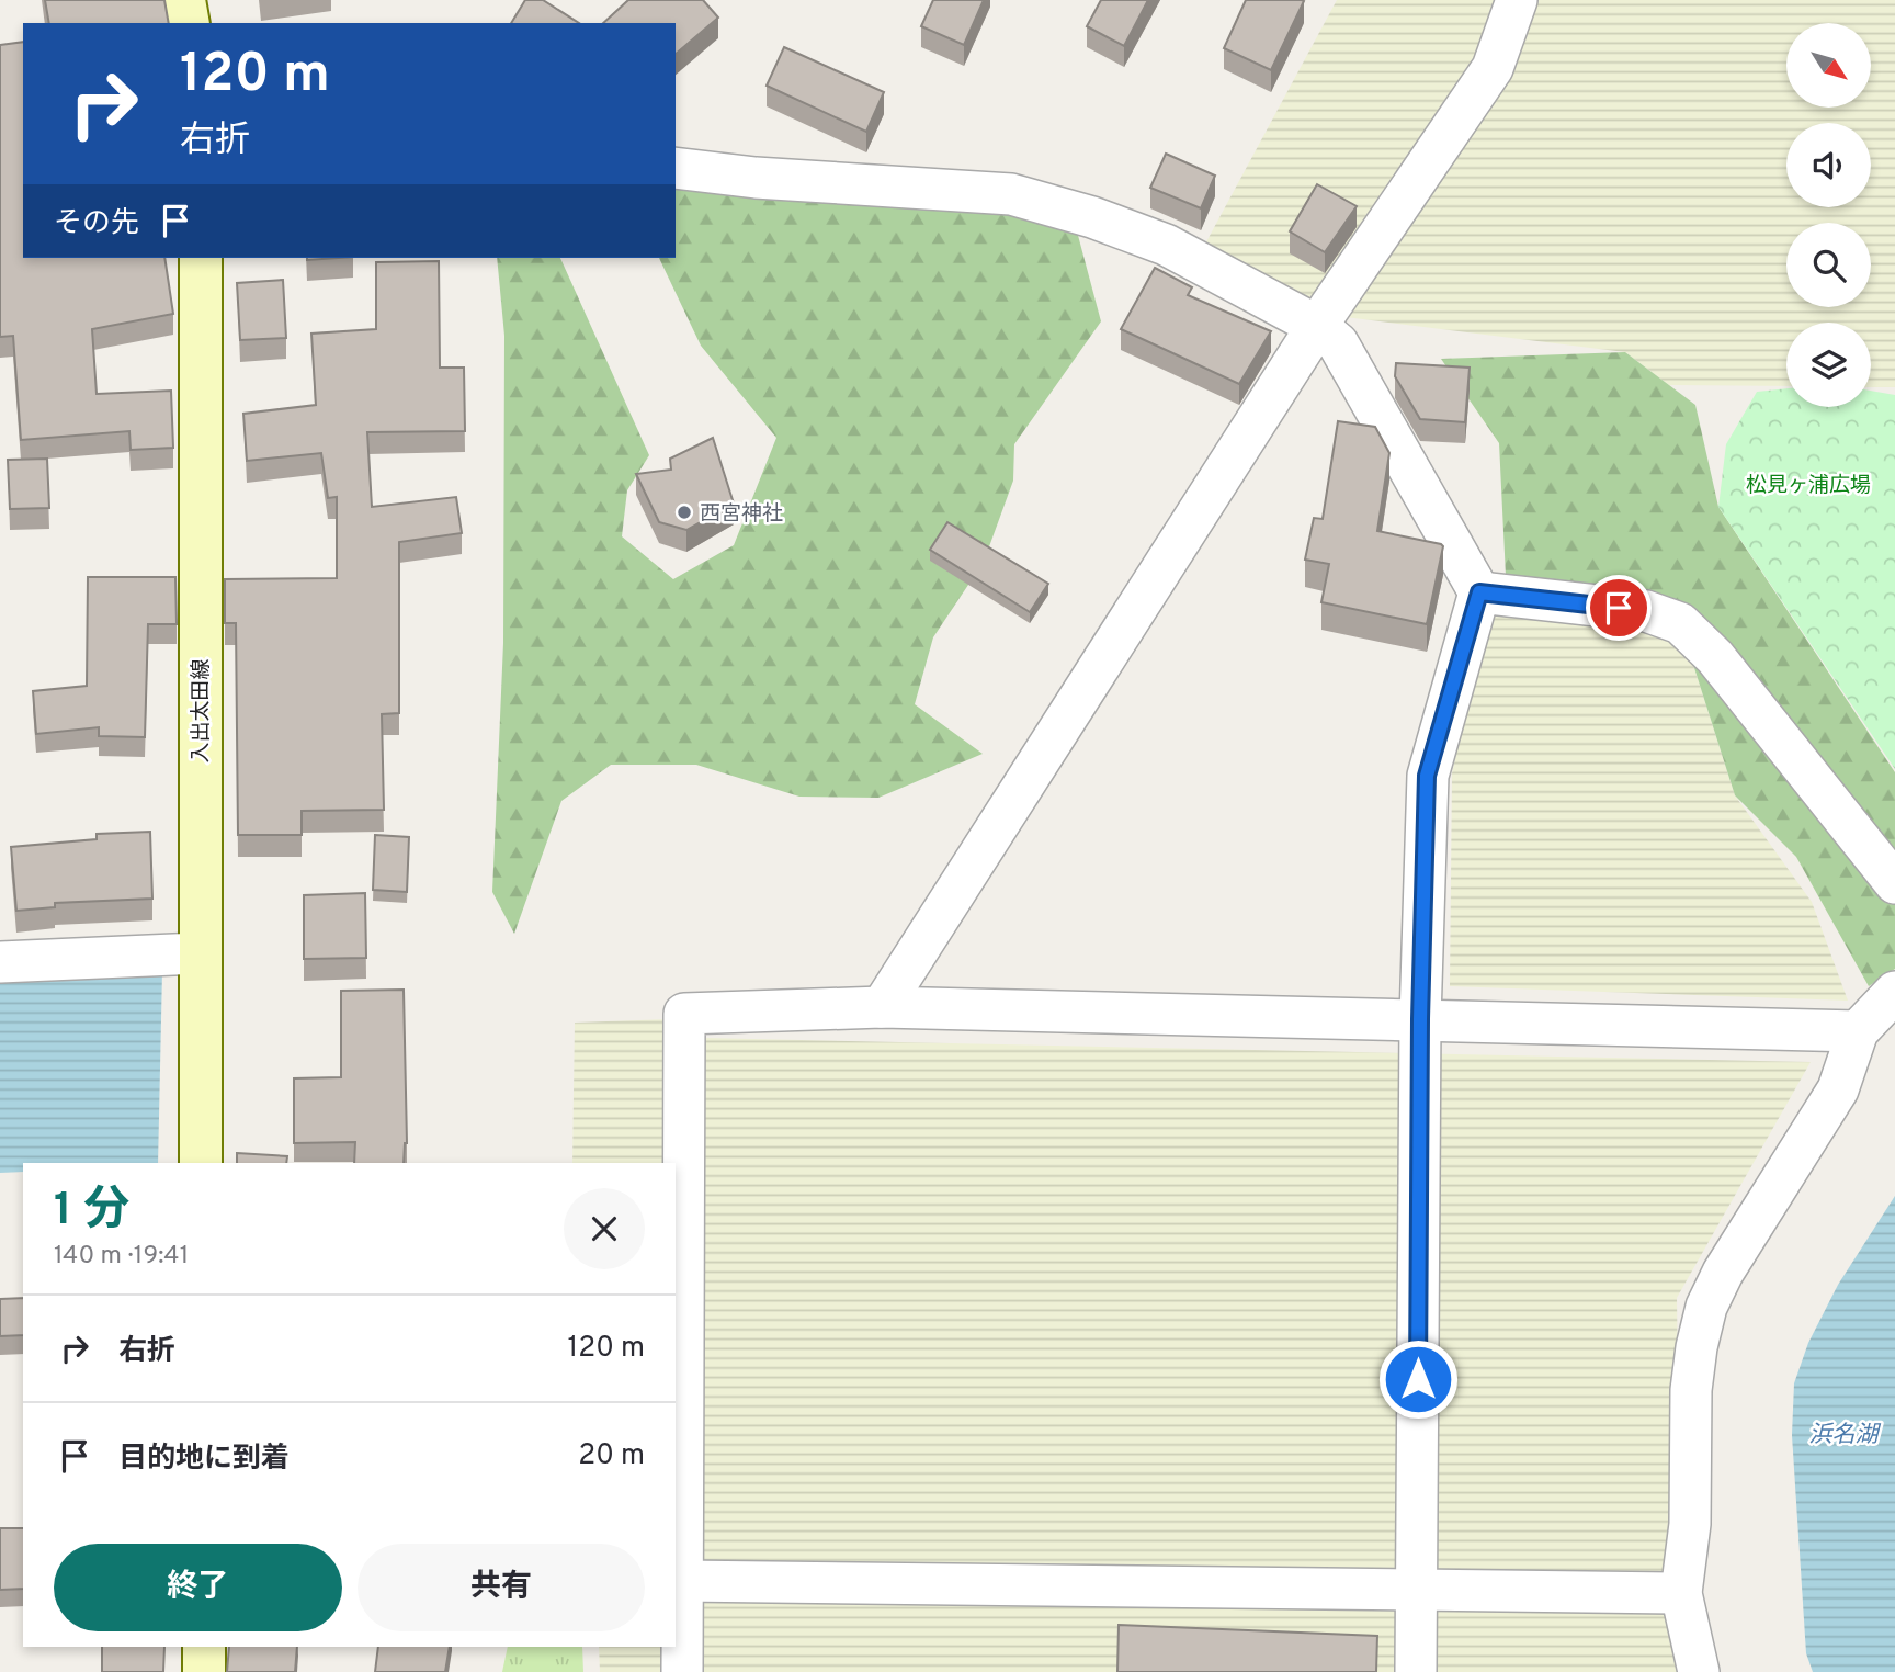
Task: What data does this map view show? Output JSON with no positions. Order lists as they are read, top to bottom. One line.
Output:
{"streets":{"main road":["入出太田線"]},"water":["浜名湖"],"parks":["松見ヶ浦広場"],"places":["西宮神社"],"north":"bottom right","page":{"turn":["120 m","右折"],"then":"その先","heading":["1 分","140 m · 19:41"],"list":[{"name":"右折","value":"120 m"},{"name":"目的地に到着","value":"20 m"}],"buttons":["終了","共有"]}}
